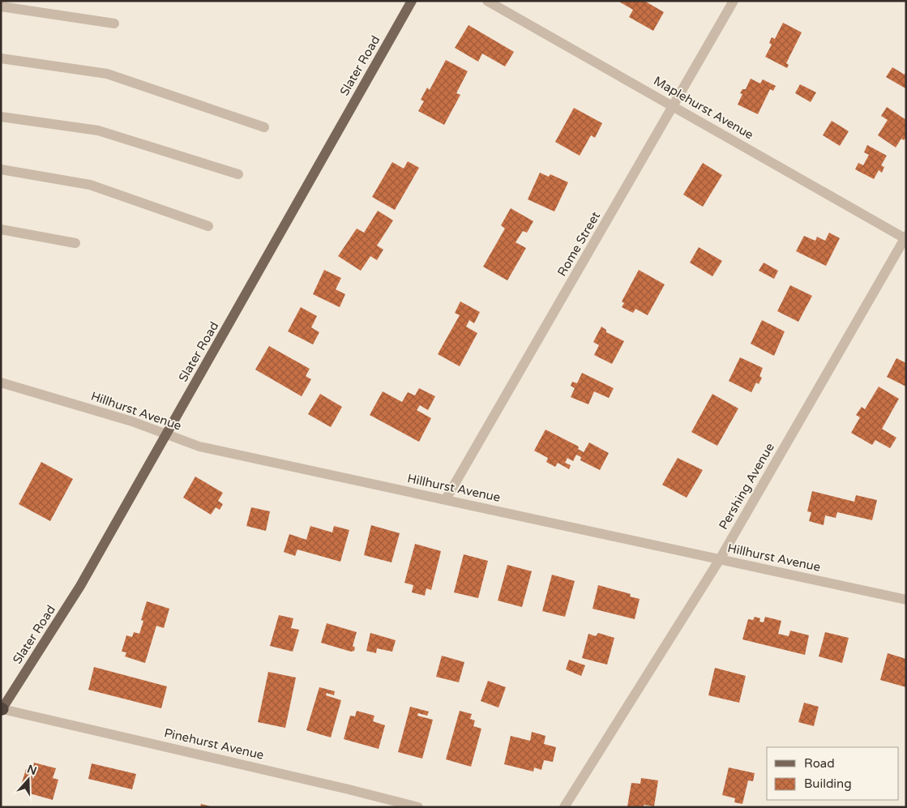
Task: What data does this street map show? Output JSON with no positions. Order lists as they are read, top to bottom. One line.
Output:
{"streets":{"main road":["Slater Road"],"street":["Maplehurst Avenue","Rome Street","Hillhurst Avenue","Pershing Avenue","Pinehurst Avenue"]},"crossings":[["Slater Road","Hillhurst Avenue"],["Slater Road","Pinehurst Avenue"],["Maplehurst Avenue","Rome Street"],["Maplehurst Avenue","Pershing Avenue"],["Rome Street","Hillhurst Avenue"],["Hillhurst Avenue","Pershing Avenue"]],"legend":["Road","Building"],"north":"top"}
